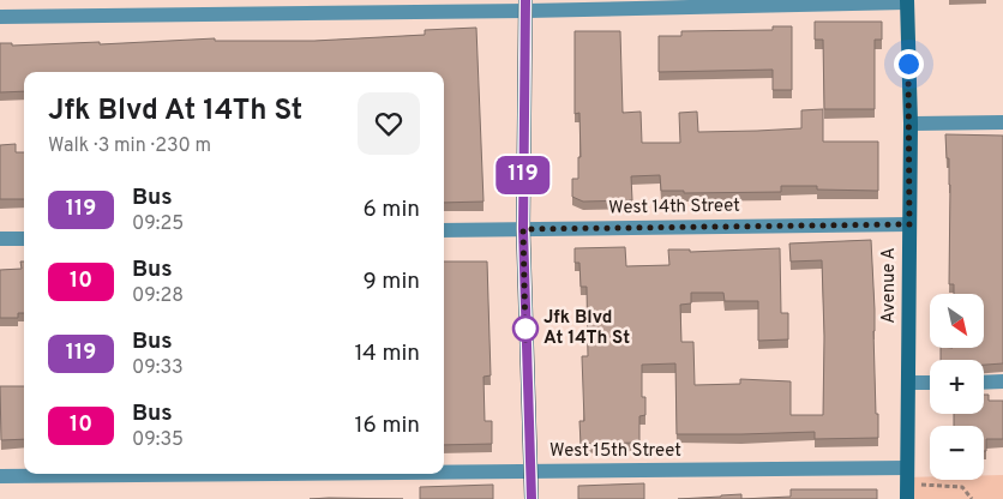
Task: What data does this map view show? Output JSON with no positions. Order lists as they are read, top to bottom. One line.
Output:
{"streets":{"street":["West 14th Street","Avenue A","West 15th Street"]},"crossings":[["West 14th Street","Avenue A"],["Avenue A","West 15th Street"]],"places":["Jfk Blvd At 14Th St"],"lines":["bus line 119"],"north":"bottom right","page":{"on_map":"119","heading":["Jfk Blvd At 14Th St","Walk · 3 min · 230 m"],"list":[{"mark":"119","name":"Bus","note":"09:25","value":"6 min"},{"mark":"10","name":"Bus","note":"09:28","value":"9 min"},{"mark":"119","name":"Bus","note":"09:33","value":"14 min"},{"mark":"10","name":"Bus","note":"09:35","value":"16 min"}],"map_buttons":["+","−"]}}
